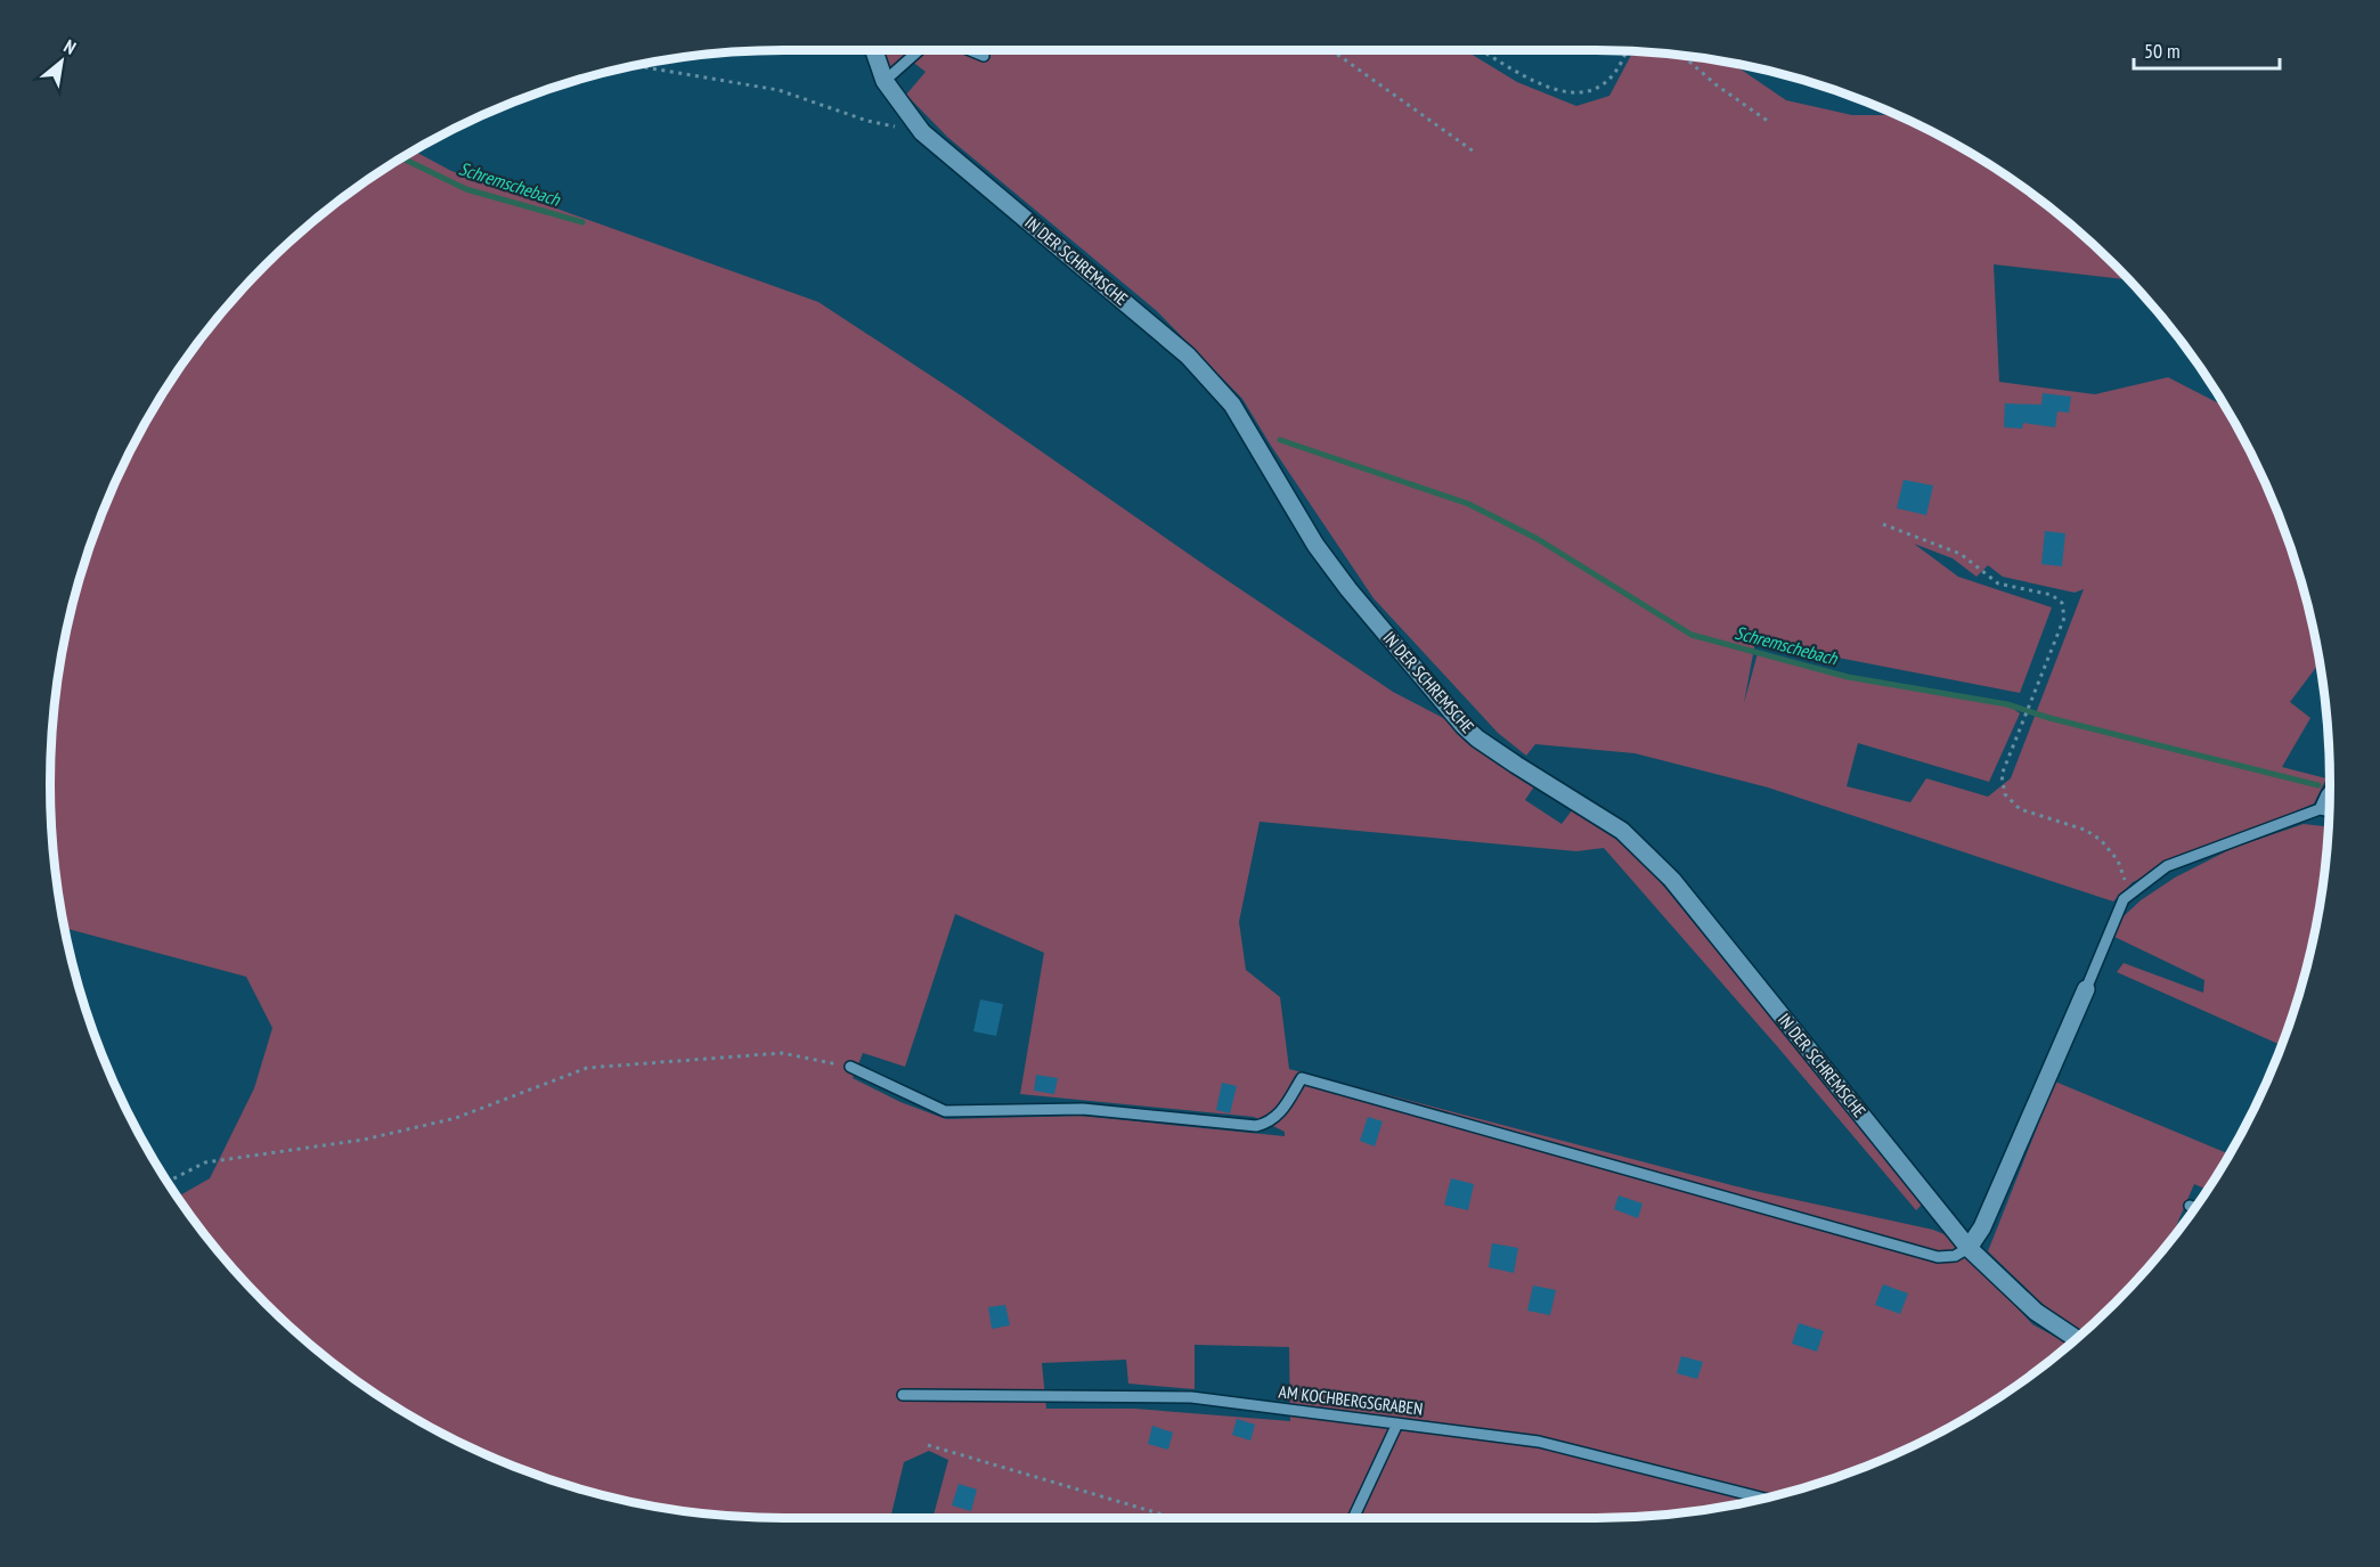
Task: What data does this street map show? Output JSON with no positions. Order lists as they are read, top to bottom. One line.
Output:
{"streets":{"street":["IN DER SCHREMSCHE"],"lane":["AM KOCHBERGSGRABEN"]},"water":["Schremschebach"],"scale_bar":"50 m","north":"top right"}
